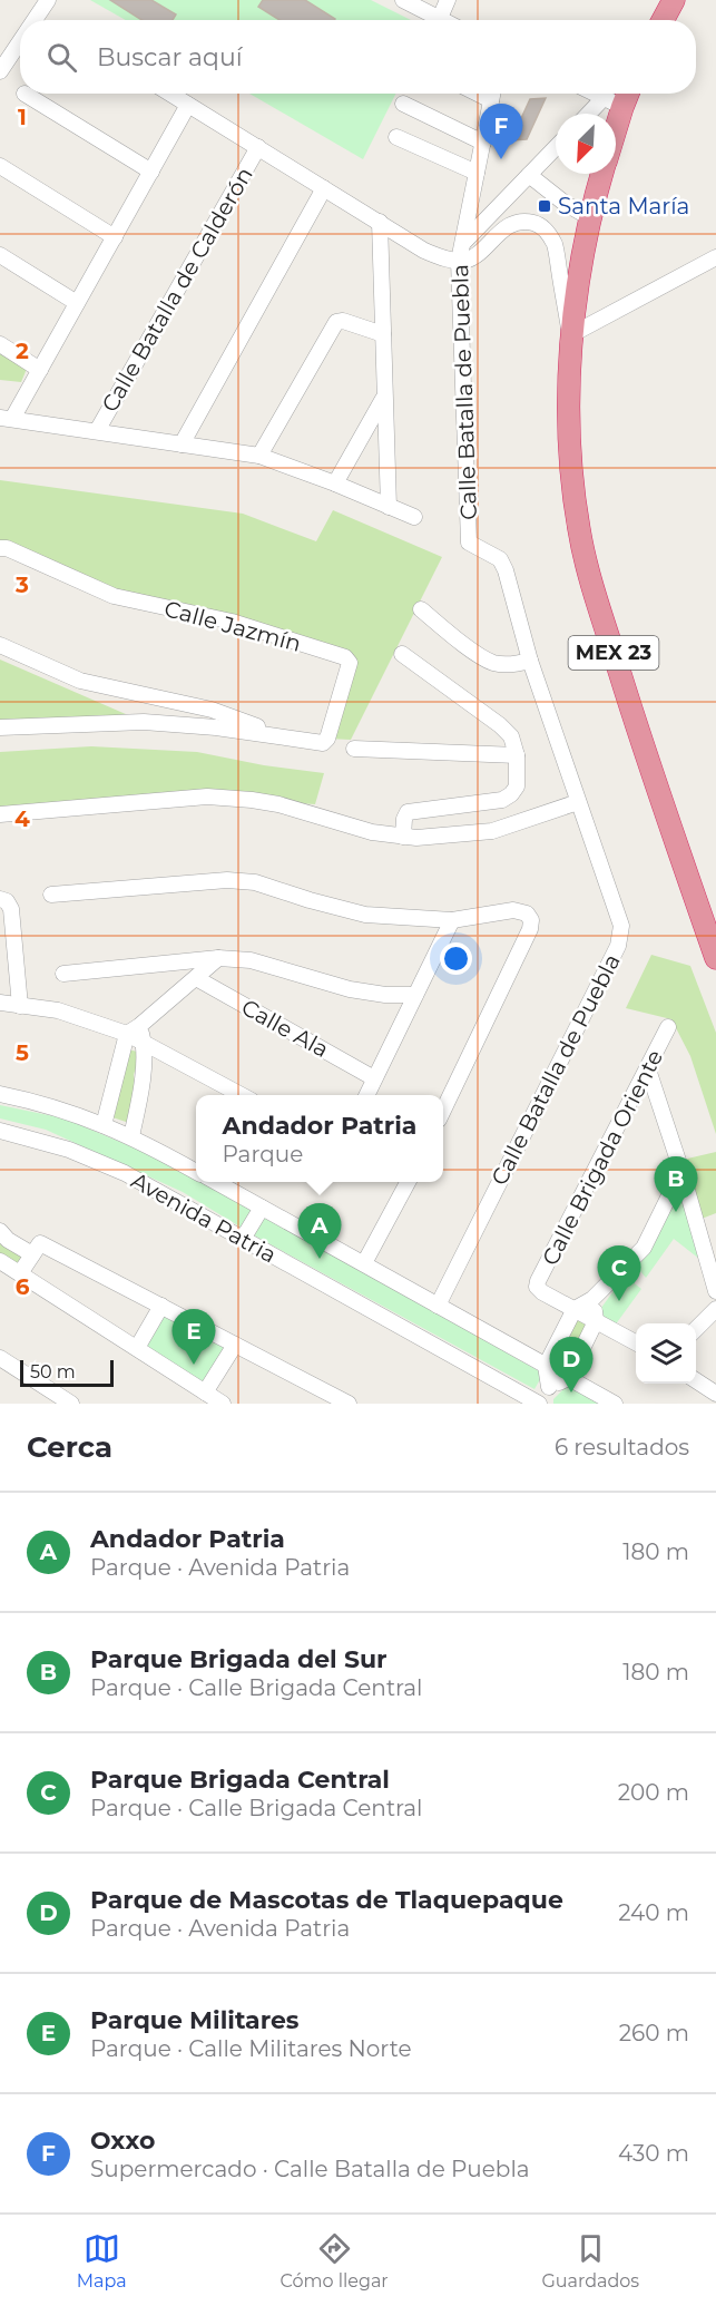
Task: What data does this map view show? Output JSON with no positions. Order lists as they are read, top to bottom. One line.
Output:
{"streets":{"highway":["MEX 23"],"street":["Calle Batalla de Calderón","Calle Batalla de Puebla","Calle Jazmín","Calle Ala","Calle Brigada Oriente","Avenida Patria"]},"crossings":[["Calle Batalla de Puebla","Avenida Patria"]],"places":{"transit":["Santa María"]},"scale_bar":"50 m","north":"bottom left","page":{"search":"Buscar aquí","pins":["F","B","A","C","E","D"],"popup":["Andador Patria","Parque"],"scale":"50 m","heading":["Cerca","6 resultados"],"list":[{"mark":"A","name":"Andador Patria","note":"Parque · Avenida Patria","value":"180 m"},{"mark":"B","name":"Parque Brigada del Sur","note":"Parque · Calle Brigada Central","value":"180 m"},{"mark":"C","name":"Parque Brigada Central","note":"Parque · Calle Brigada Central","value":"200 m"},{"mark":"D","name":"Parque de Mascotas de Tlaquepaque","note":"Parque · Avenida Patria","value":"240 m"},{"mark":"E","name":"Parque Militares","note":"Parque · Calle Militares Norte","value":"260 m"},{"mark":"F","name":"Oxxo","note":"Supermercado · Calle Batalla de Puebla","value":"430 m"}],"nav":["Mapa","Cómo llegar","Guardados"]},"grid":{"rows":["1","2","3","4","5","6"]}}
